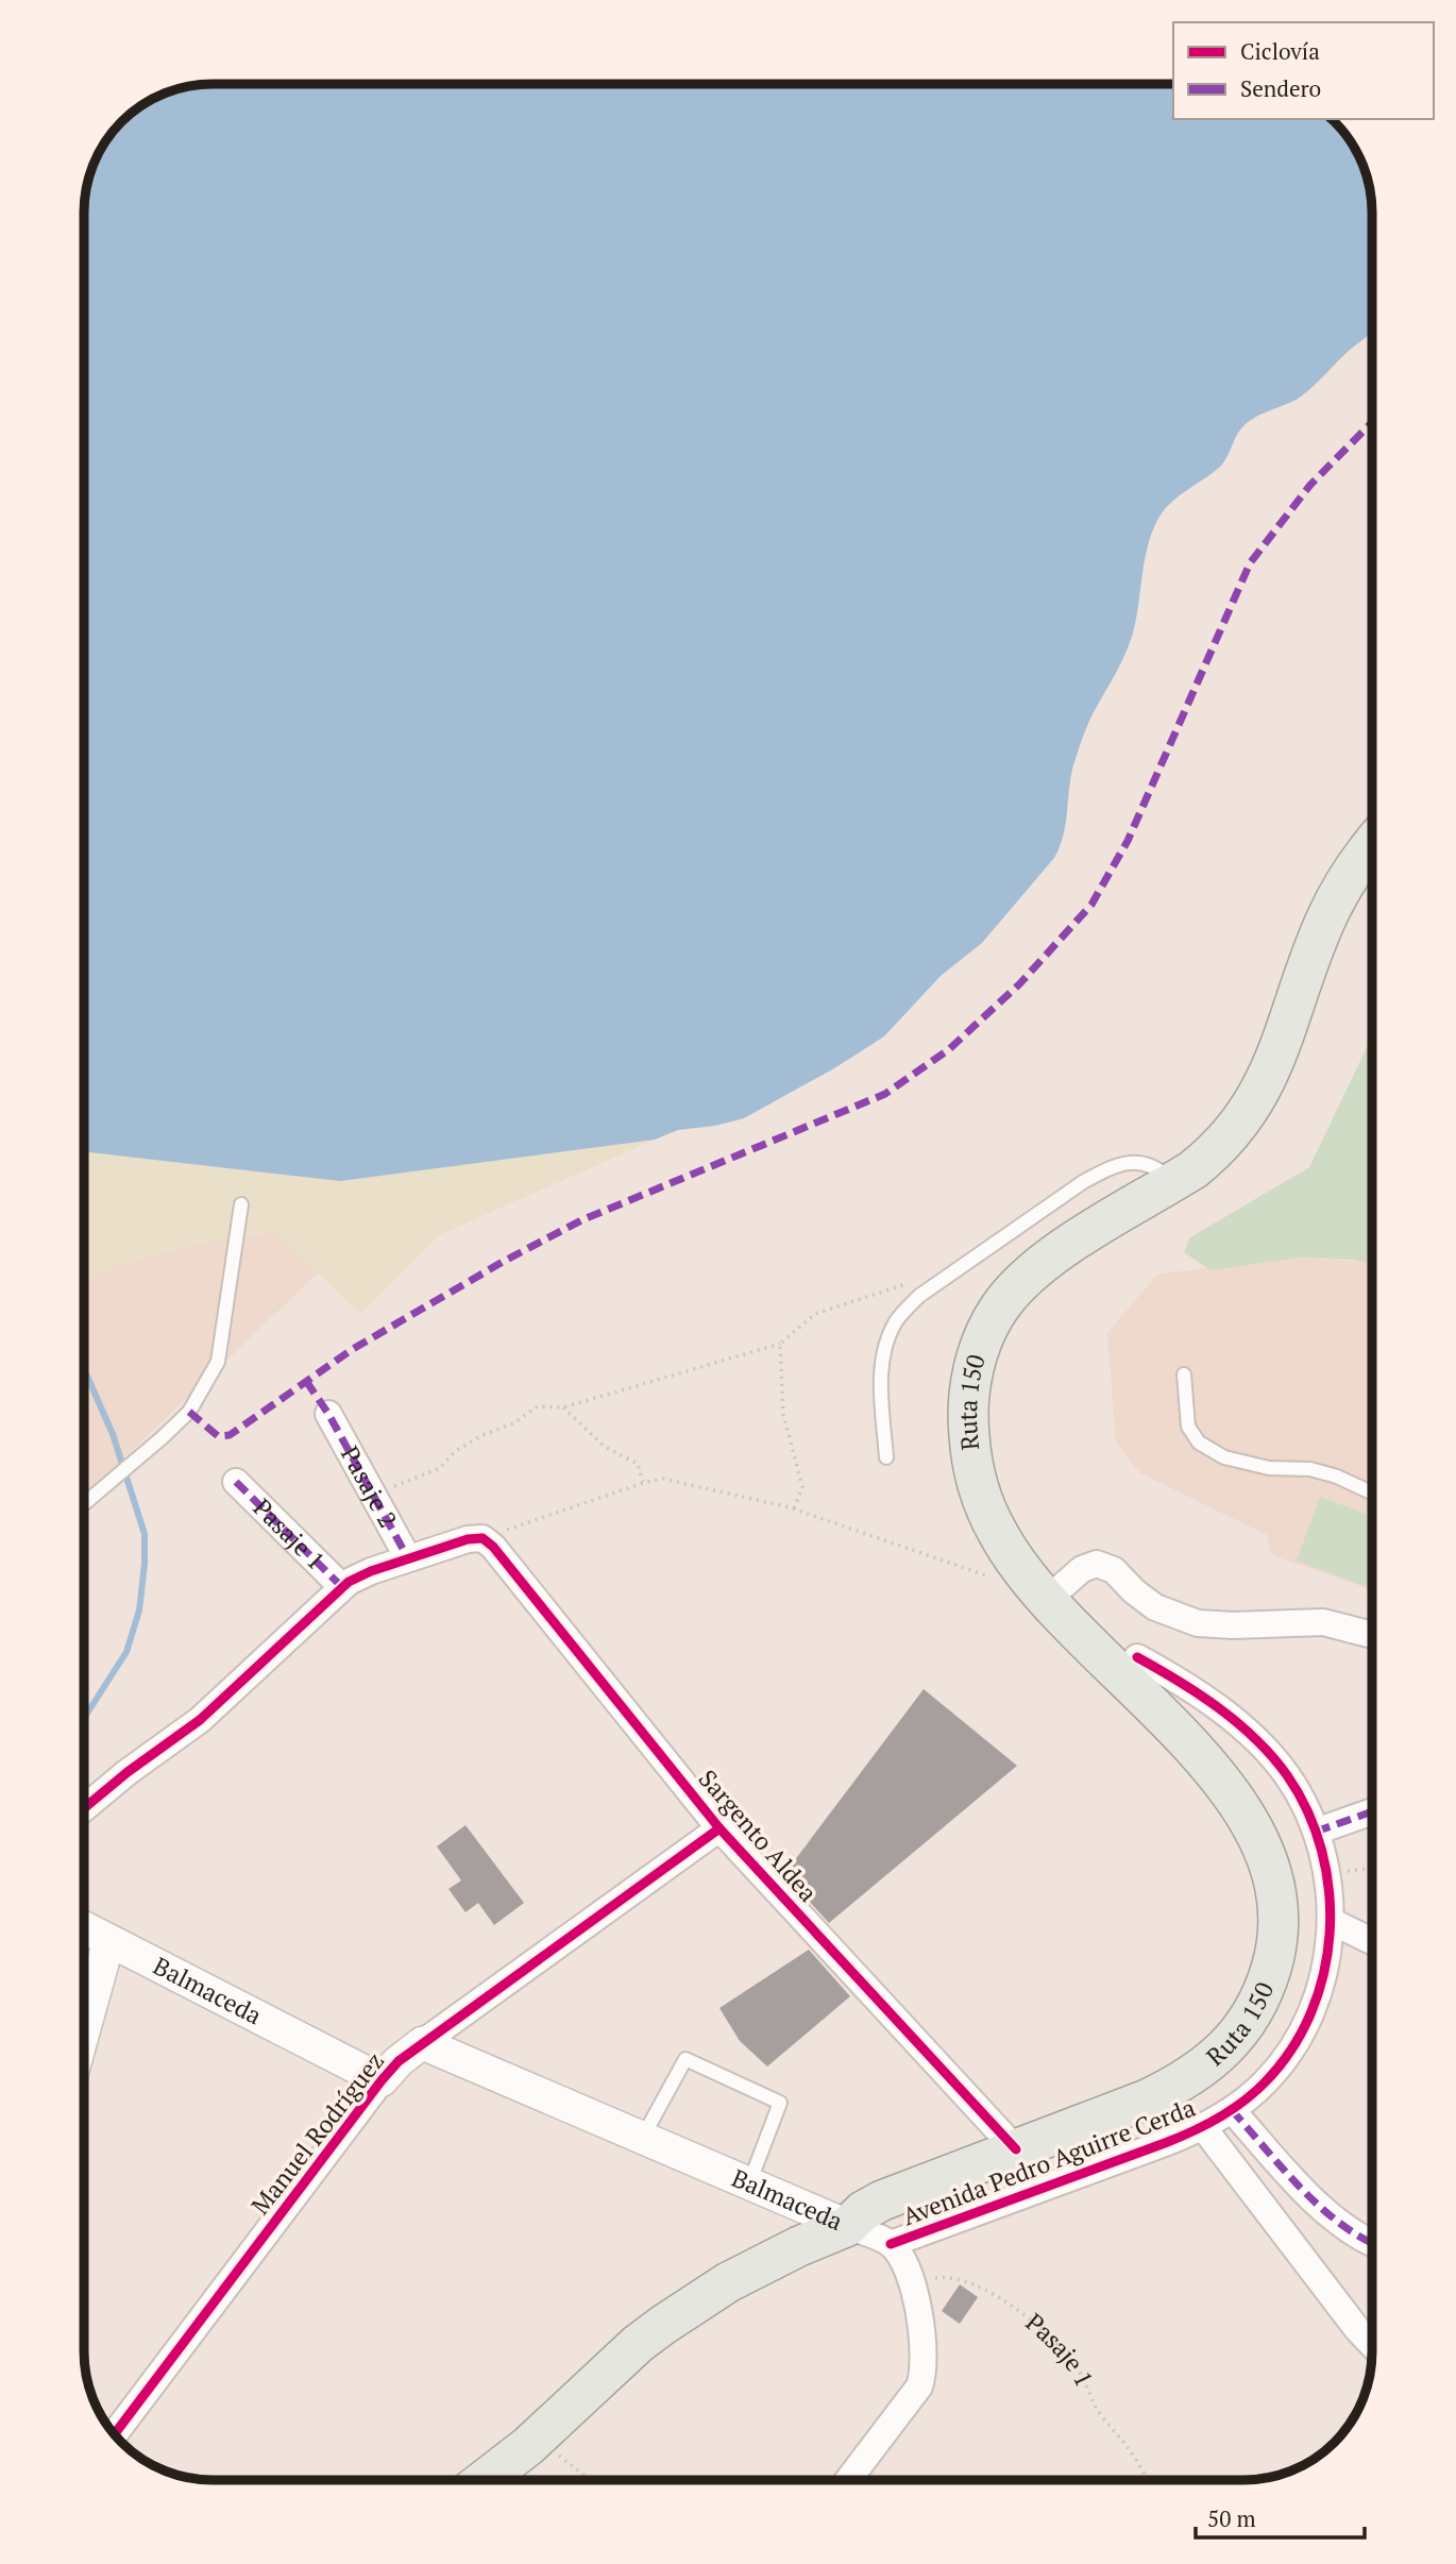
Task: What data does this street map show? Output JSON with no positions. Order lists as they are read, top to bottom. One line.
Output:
{"streets":{"main road":["Ruta 150"],"street":["Pasaje 2","Pasaje 1","Sargento Aldea","Balmaceda","Manuel Rodríguez","Avenida Pedro Aguirre Cerda"]},"crossings":[["Ruta 150","Sargento Aldea"],["Ruta 150","Balmaceda"],["Ruta 150","Avenida Pedro Aguirre Cerda"],["Sargento Aldea","Manuel Rodríguez"],["Balmaceda","Manuel Rodríguez"],["Balmaceda","Avenida Pedro Aguirre Cerda"]],"legend":["Ciclovía","Sendero"],"scale_bar":"50 m"}
